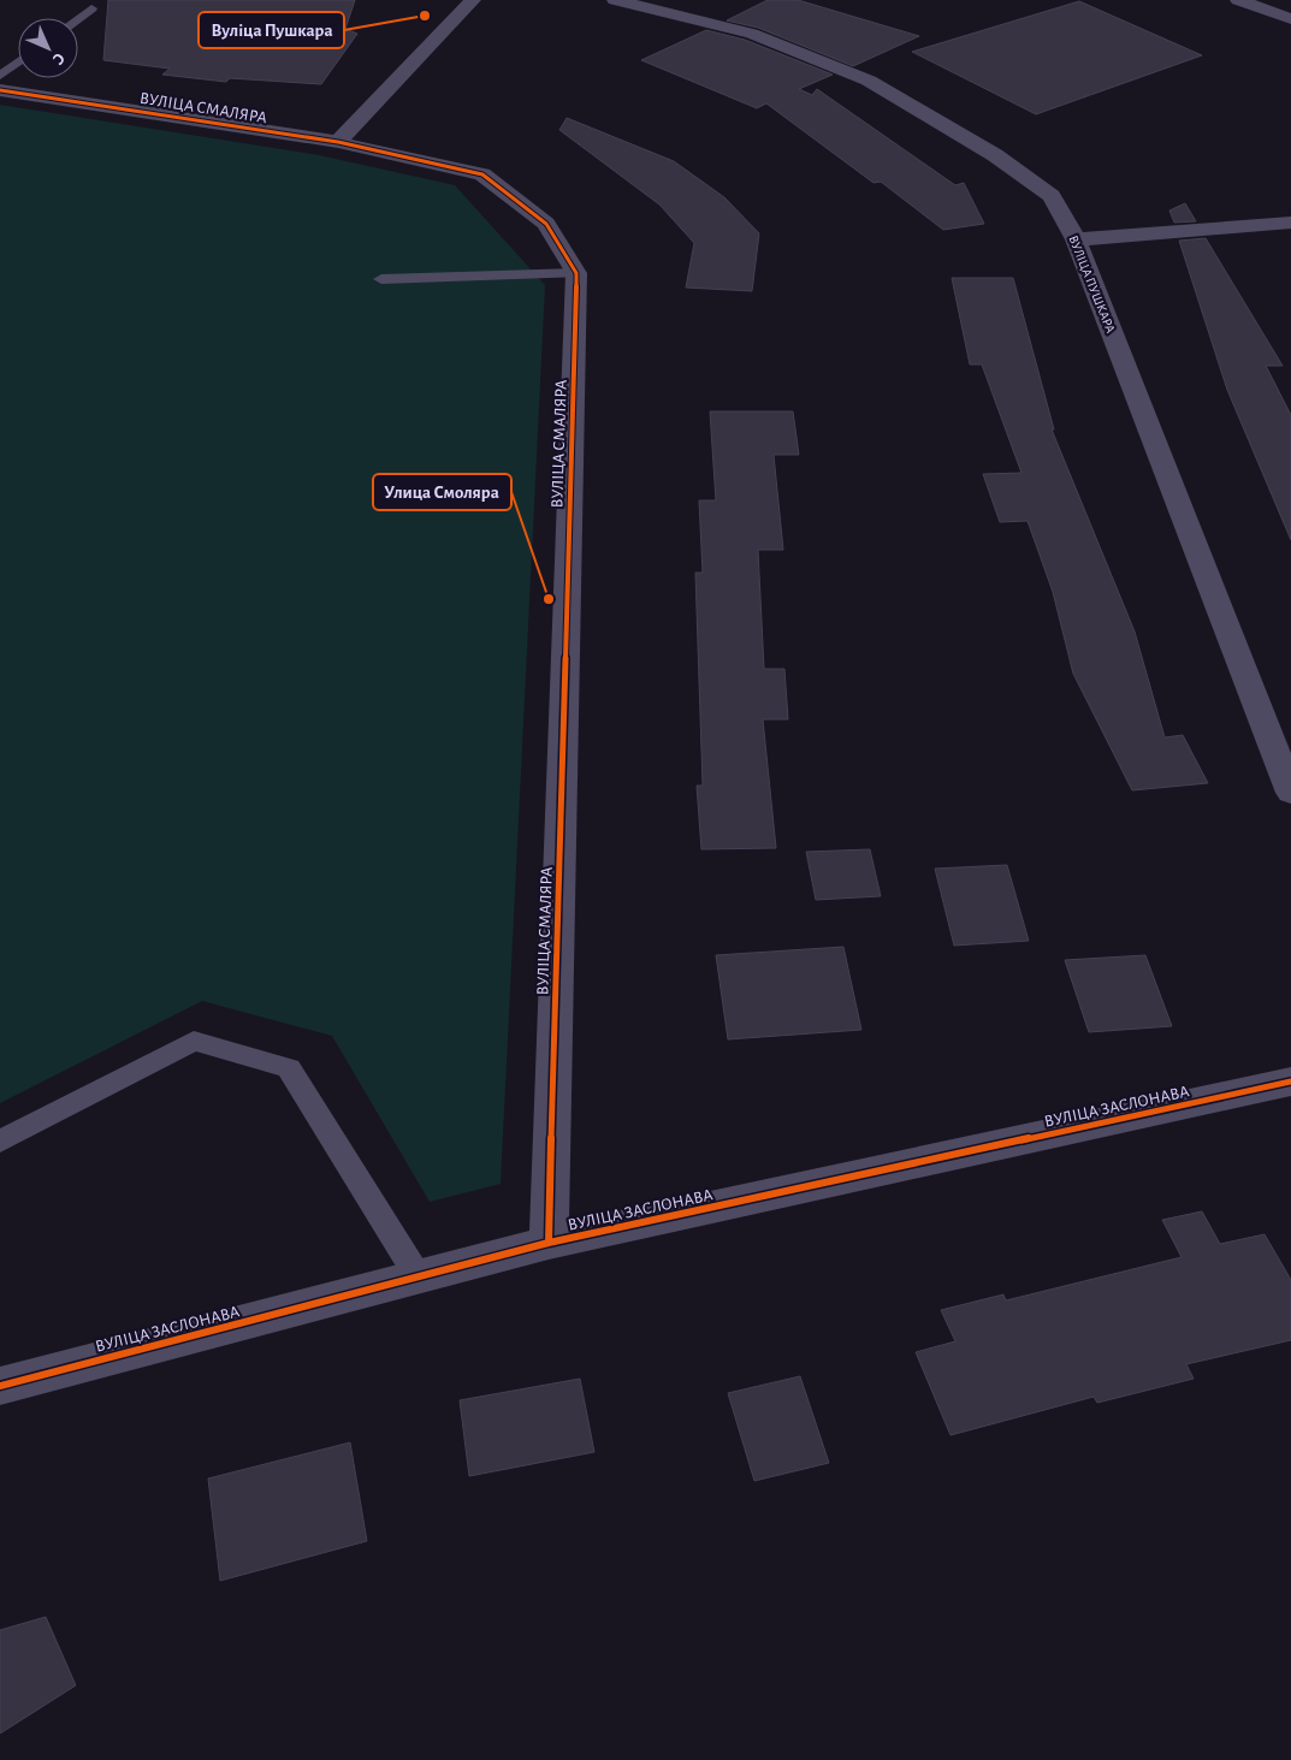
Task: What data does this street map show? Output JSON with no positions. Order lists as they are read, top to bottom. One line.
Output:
{"streets":{"street":["ВУЛІЦА СМАЛЯРА","ВУЛІЦА ПУШКАРА","ВУЛІЦА ЗАСЛОНАВА"]},"crossings":[["ВУЛІЦА СМАЛЯРА","ВУЛІЦА ЗАСЛОНАВА"]],"places":["Вуліца Пушкара","Улица Смоляра"],"north":"bottom right"}
